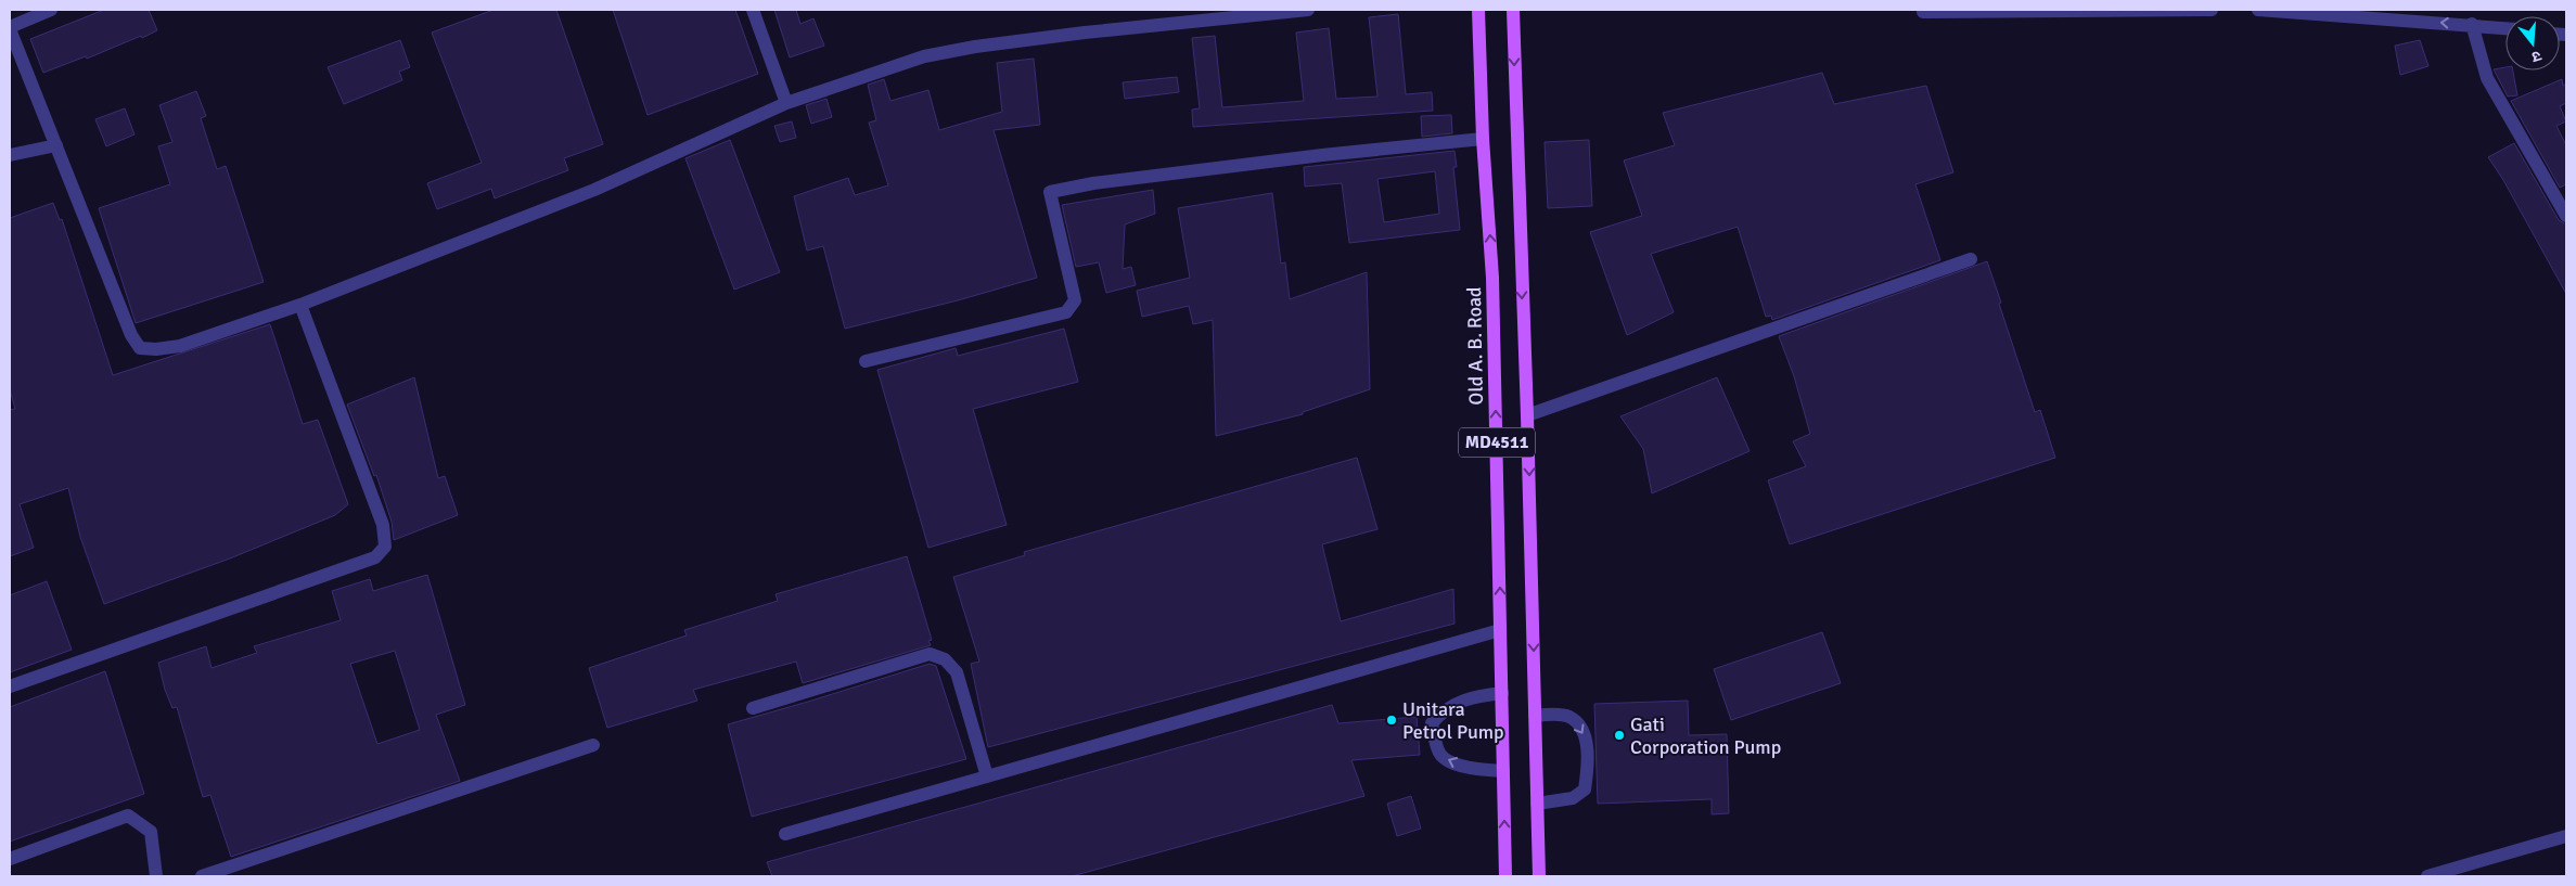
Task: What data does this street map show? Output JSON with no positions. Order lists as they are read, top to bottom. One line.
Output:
{"streets":{"main road":["Old A. B. Road","MD4511"]},"places":["Unitara Petrol Pump","Gati Corporation Pump"],"north":"bottom"}
